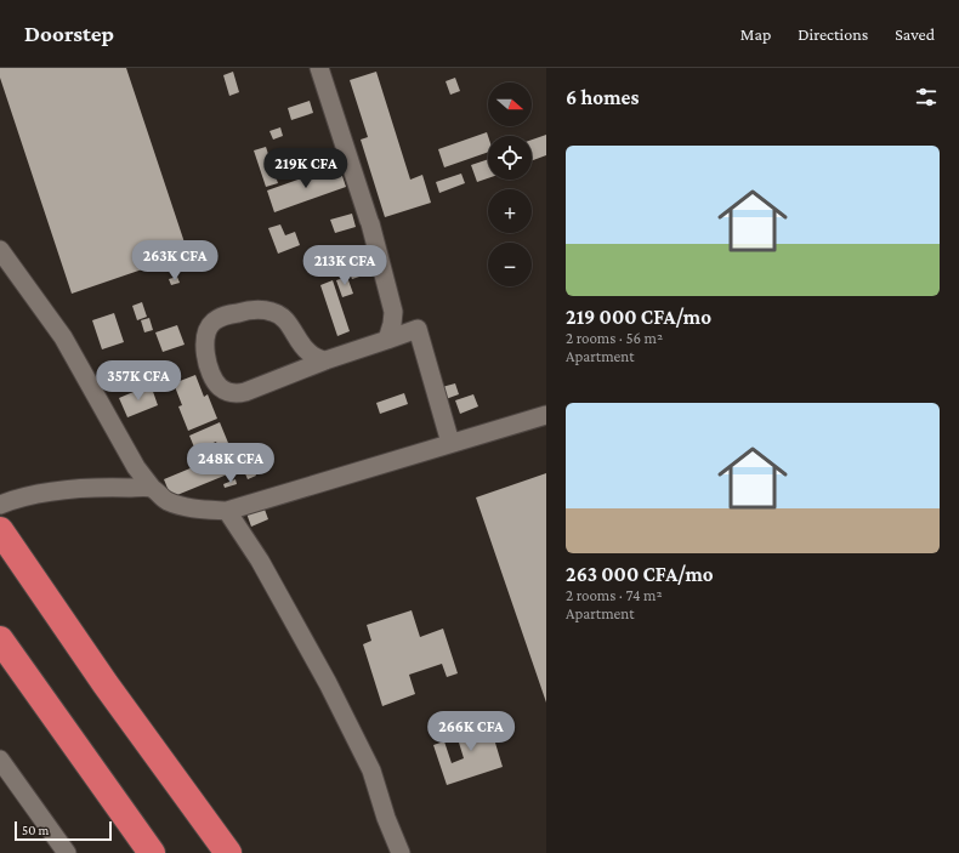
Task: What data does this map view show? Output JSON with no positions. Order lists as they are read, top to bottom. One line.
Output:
{"scale_bar":"50 m","north":"right","page":{"header":"Doorstep","nav":["Map","Directions","Saved"],"heading":"6 homes","map_buttons":["+","−"],"list":[{"name":"219 000 CFA/mo","note":"2 rooms · 56 m² · Apartment"},{"name":"263 000 CFA/mo","note":"2 rooms · 74 m² · Apartment"}],"price":["219K CFA","263K CFA","213K CFA","357K CFA","248K CFA","266K CFA"],"scale":"50 m"}}
